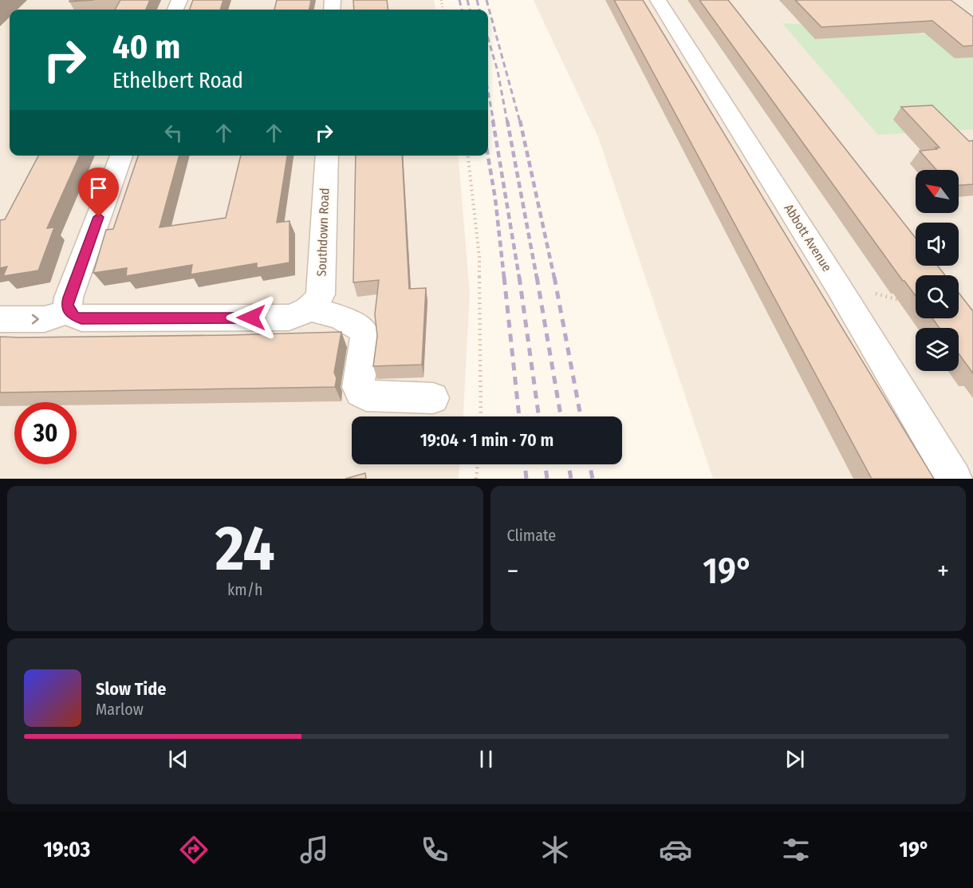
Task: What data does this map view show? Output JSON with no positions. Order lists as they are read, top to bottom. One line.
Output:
{"streets":{"street":["Southdown Road","Abbott Avenue"]},"north":"top left","page":{"turn":["40 m","Ethelbert Road"],"limit":"30","trip":"19:04 · 1 min · 70 m","tile":[["24","km/h"],"Climate"],"heat":["−","19°","+"],"song":["Slow Tide","Marlow"],"tabs":["19:03","19°"]}}
